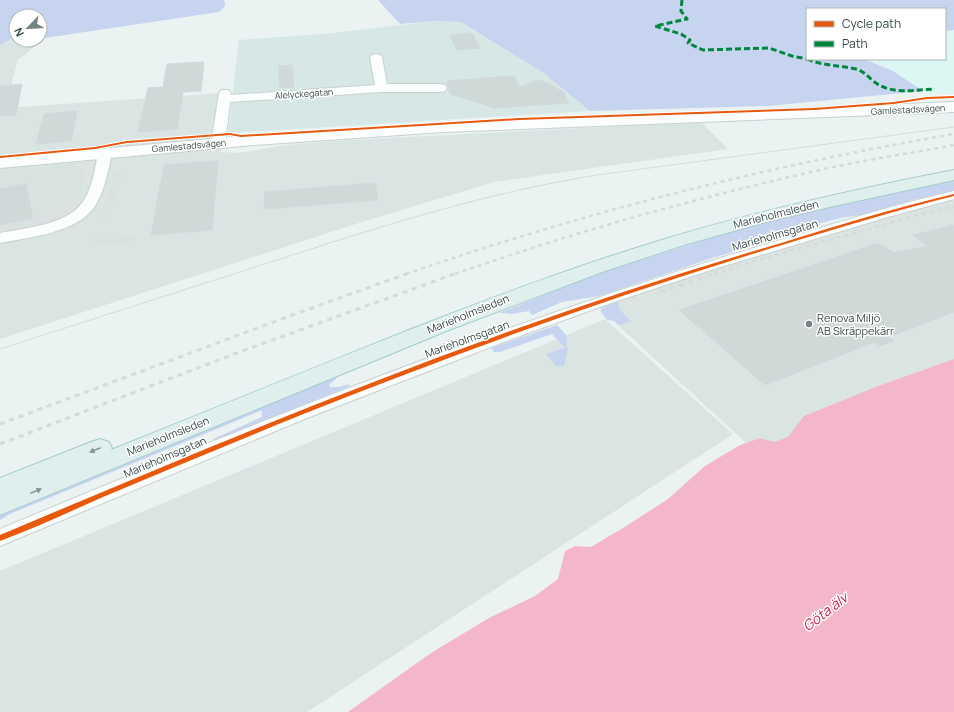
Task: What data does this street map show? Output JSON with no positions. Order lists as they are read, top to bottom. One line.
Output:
{"streets":{"highway":["Marieholmsleden"],"street":["Alelyckegatan","Gamlestadsvägen","Marieholmsgatan"]},"crossings":[["Alelyckegatan","Gamlestadsvägen"]],"water":["Göta älv"],"places":["Renova Miljö AB Skräppekärr"],"legend":["Cycle path","Path"],"north":"bottom left"}
